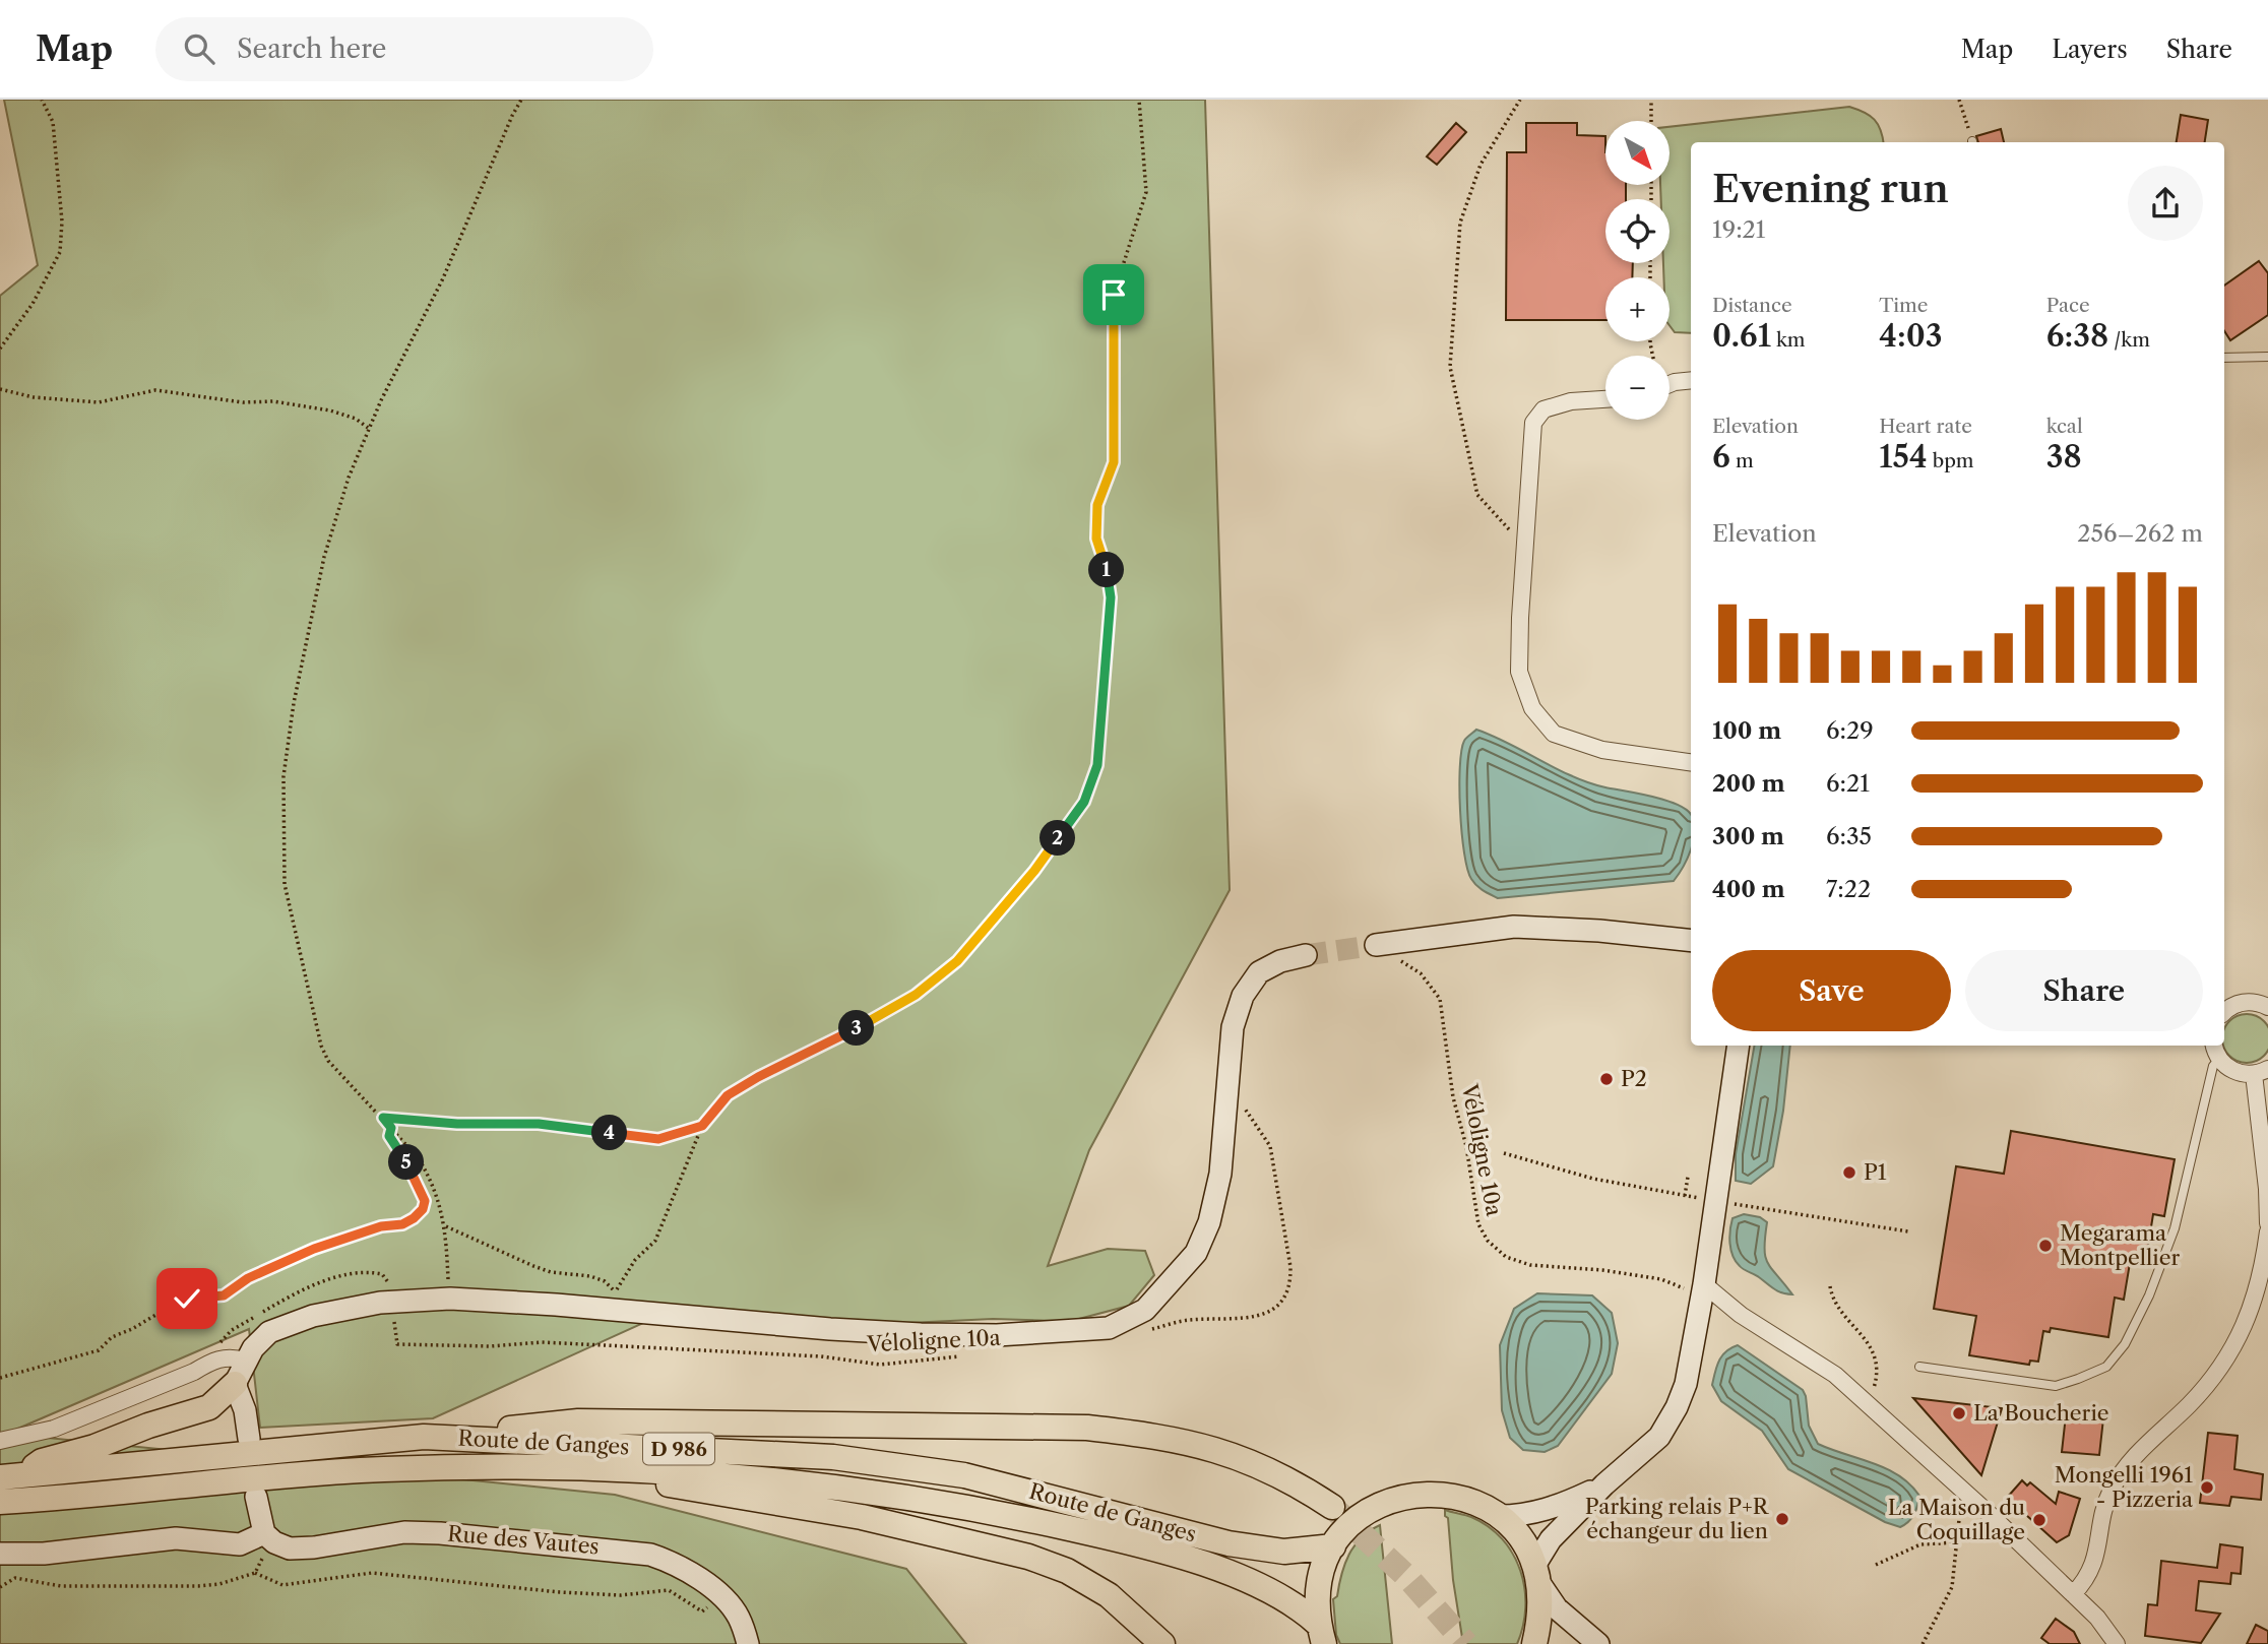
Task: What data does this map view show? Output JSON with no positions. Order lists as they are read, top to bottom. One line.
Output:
{"streets":{"main road":["Route de Ganges","D 986"],"street":["Rue des Vautes"],"path":["Véloligne 10a"]},"places":["P2","P1","Megarama Montpellier","La Boucherie","Mongelli 1961 - Pizzeria","Parking relais P+R échangeur du lien","La Maison du Coquillage"],"north":"bottom right","page":{"header":"Map","search":"Search here","nav":["Map","Layers","Share"],"map_buttons":["+","−"],"heading":["Evening run","19:21"],"stats":[["Distance","0.61 km"],["Time","4:03"],["Pace","6:38 /km"],["Elevation","6 m"],["Heart rate","154 bpm"],["kcal","38"]],"chart":["Elevation","256–262 m"],"pins":["1","2","3","4","5"],"list":[{"name":"100 m","note":"6:29"},{"name":"200 m","note":"6:21"},{"name":"300 m","note":"6:35"},{"name":"400 m","note":"7:22"}],"buttons":["Save","Share"]}}
